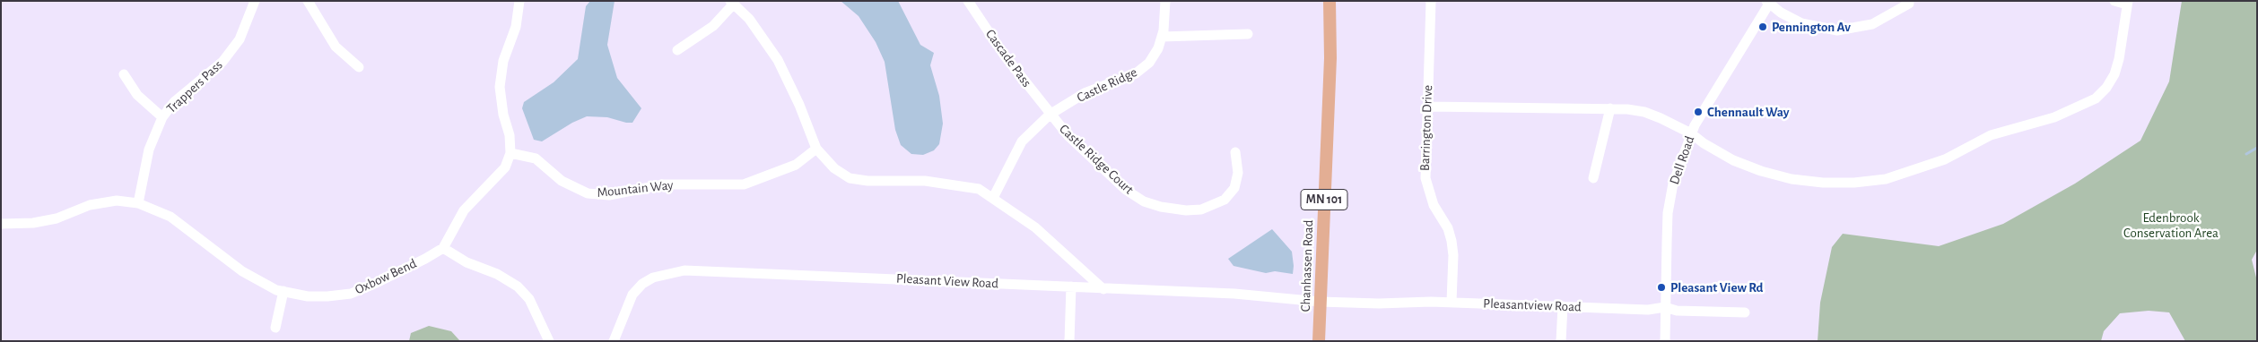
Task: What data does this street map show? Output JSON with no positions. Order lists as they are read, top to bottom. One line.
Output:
{"streets":{"main road":["MN 101","Chanhassen Road"],"street":["Cascade Pass","Castle Ridge","Trappers Pass","Barrington Drive","Castle Ridge Court","Dell Road","Mountain Way","Oxbow Bend","Pleasant View Road","Pleasantview Road"]},"crossings":[["Cascade Pass","Castle Ridge"],["Cascade Pass","Castle Ridge Court"],["Castle Ridge","Castle Ridge Court"],["Trappers Pass","Oxbow Bend"],["Barrington Drive","Pleasantview Road"],["Dell Road","Pleasantview Road"],["MN 101","Chanhassen Road"],["Chanhassen Road","Pleasant View Road"],["Chanhassen Road","Pleasantview Road"],["Pleasant View Road","Pleasantview Road"]],"parks":["Edenbrook Conservation Area"],"places":["Pennington Av","Chennault Way","Pleasant View Rd"]}
